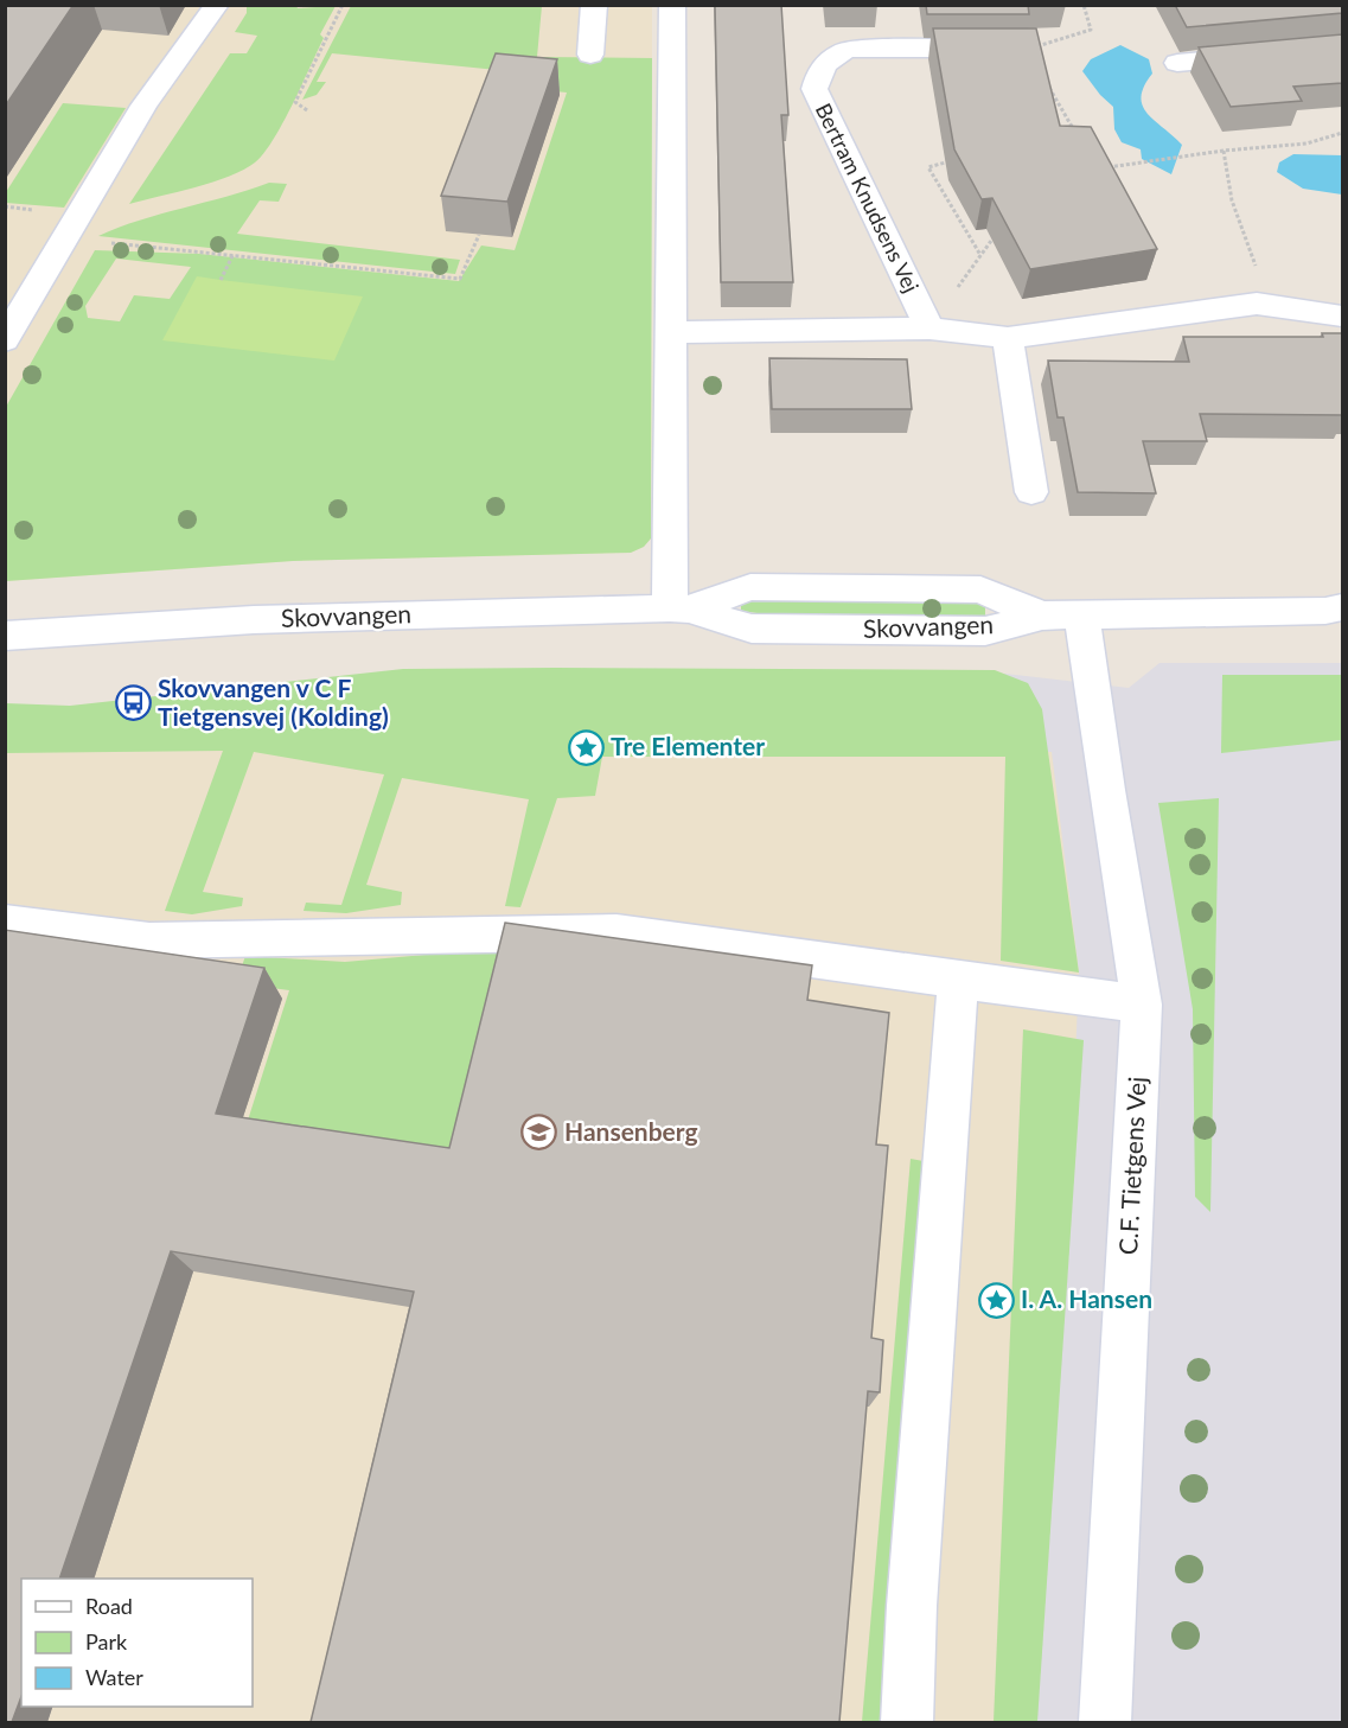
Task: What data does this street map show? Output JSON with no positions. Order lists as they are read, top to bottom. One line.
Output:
{"streets":{"street":["Bertram Knudsens Vej","Skovvangen","C.F. Tietgens Vej"]},"crossings":[["Skovvangen","C.F. Tietgens Vej"]],"places":{"bus stop":["Skovvangen v C F Tietgensvej (Kolding)"],"place":["Tre Elementer","I. A. Hansen"],"school or university":["Hansenberg"]},"legend":["Road","Park","Water"]}
